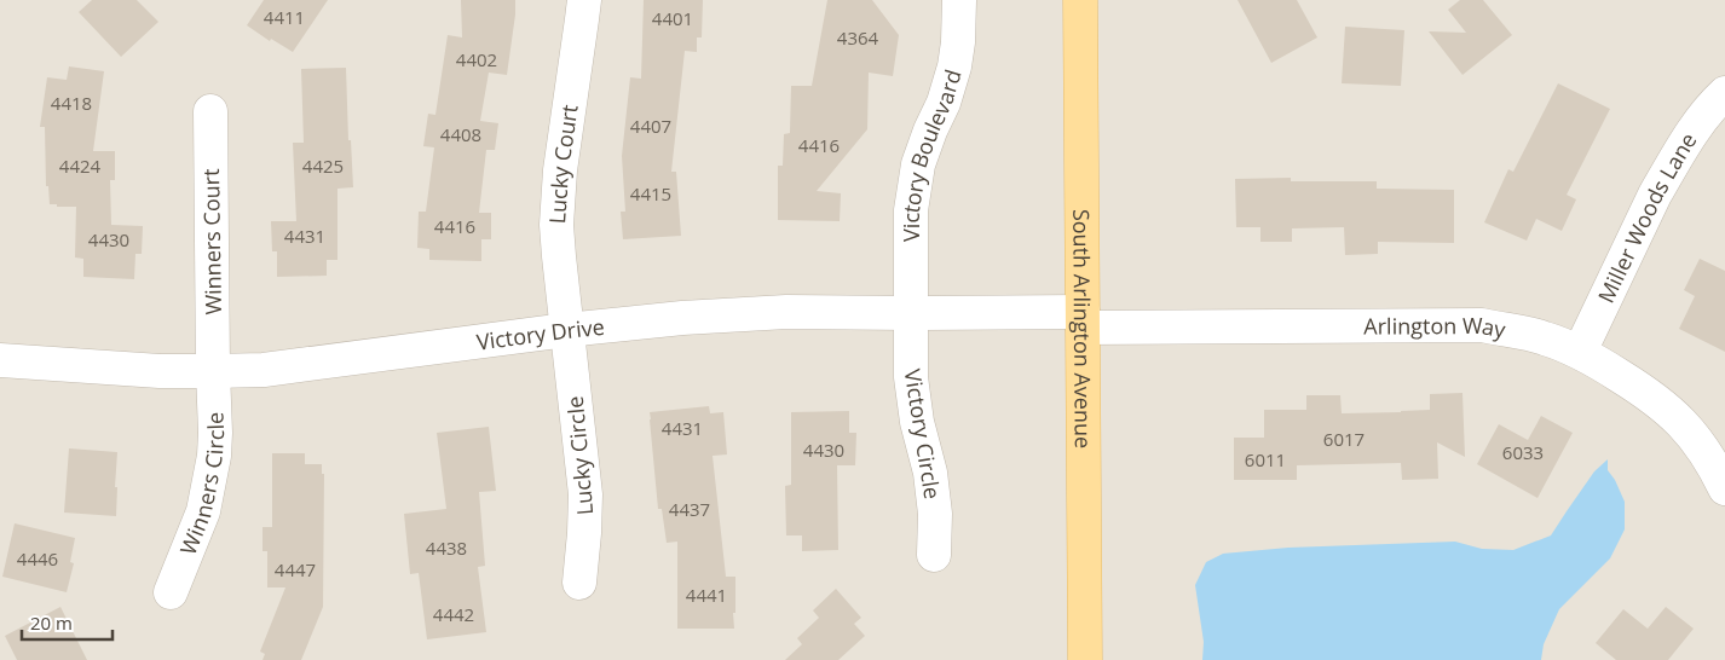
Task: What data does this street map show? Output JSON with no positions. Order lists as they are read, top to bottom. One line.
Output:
{"streets":{"main road":["South Arlington Avenue"],"street":["Victory Boulevard","Lucky Court","Miller Woods Lane","Winners Court","Arlington Way","Victory Drive","Victory Circle","Lucky Circle","Winners Circle"]},"crossings":[["Victory Boulevard","Victory Drive"],["Victory Boulevard","Victory Circle"],["Lucky Court","Victory Drive"],["Lucky Court","Lucky Circle"],["Miller Woods Lane","Arlington Way"],["Winners Court","Victory Drive"],["Winners Court","Winners Circle"],["Arlington Way","South Arlington Avenue"],["Arlington Way","Victory Drive"],["South Arlington Avenue","Victory Drive"],["Victory Drive","Victory Circle"],["Victory Drive","Lucky Circle"],["Victory Drive","Winners Circle"]],"house_numbers":["4411","4401","4364","4402","4418","4407","4408","4416","4424","4425","4415","4416","4431","4430","4431","6017","4430","6033","6011","4437","4438","4446","4447","4441","4442"],"scale_bar":"20 m"}
